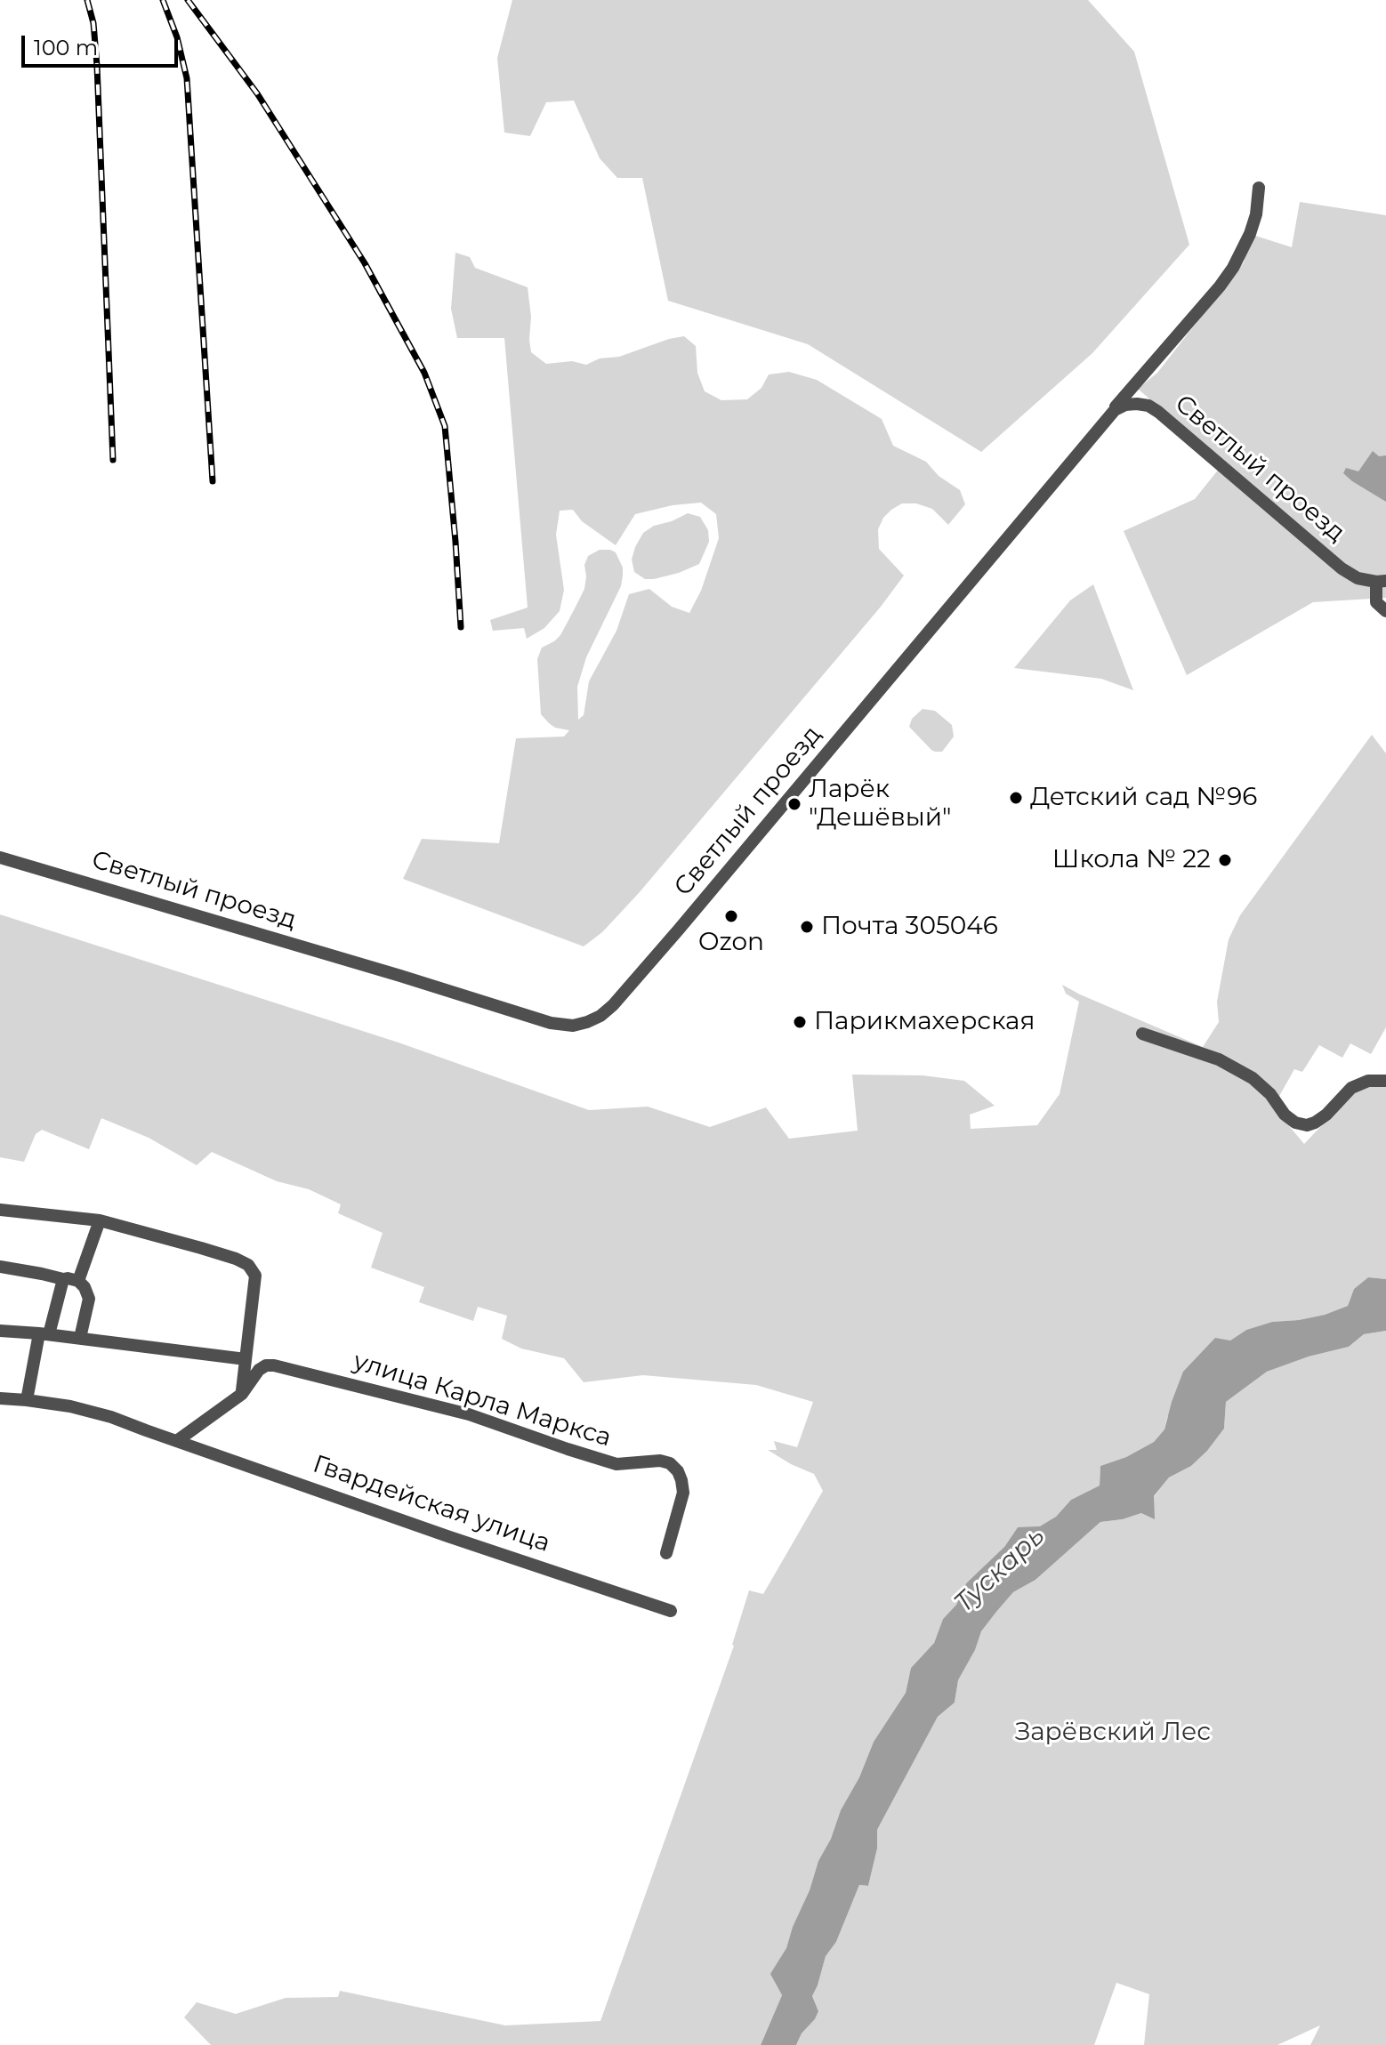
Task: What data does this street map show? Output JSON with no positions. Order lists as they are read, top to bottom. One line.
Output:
{"streets":{"street":["Светлый проезд","улица Карла Маркса","Гвардейская улица"]},"crossings":[["улица Карла Маркса","Гвардейская улица"]],"water":["Тускарь"],"parks":["Зарёвский Лес"],"places":["Детский сад №96","Ларёк \"Дешёвый\"","Школа № 22","Ozon","Почта 305046","Парикмахерская"],"scale_bar":"100 m"}
